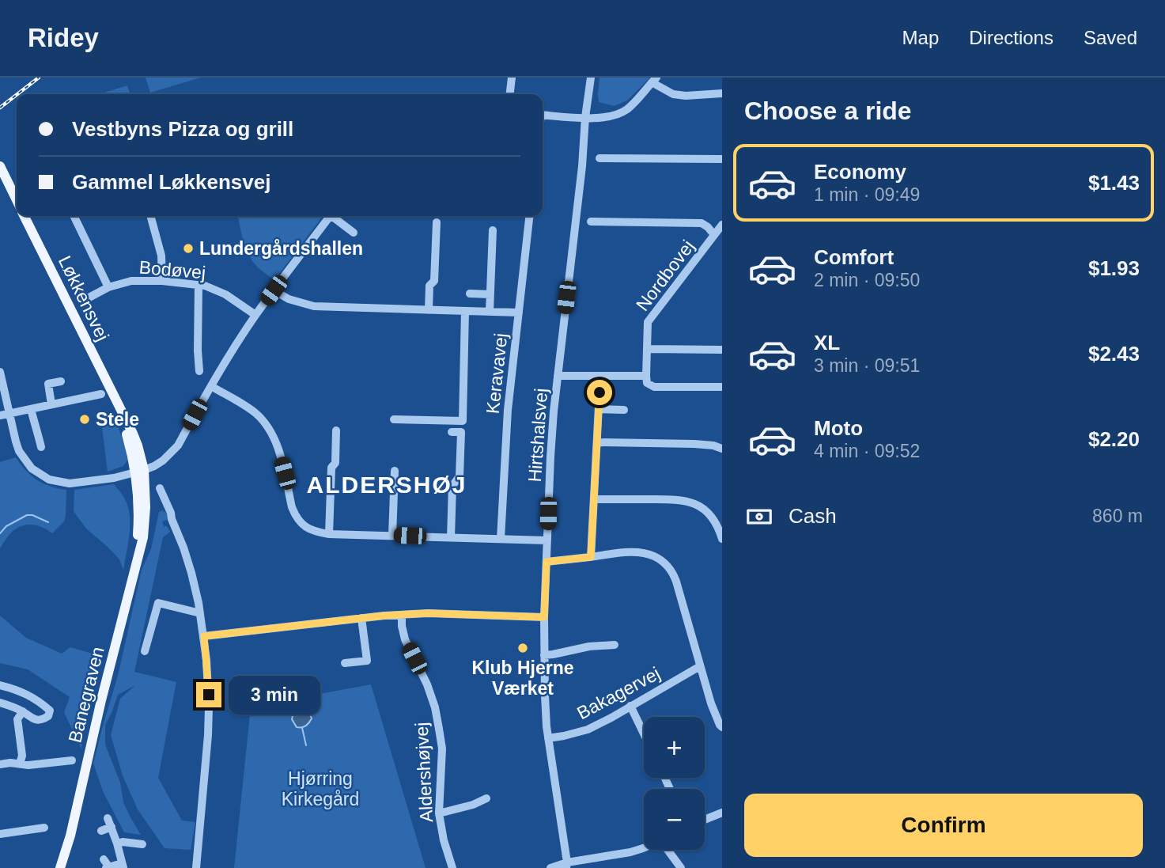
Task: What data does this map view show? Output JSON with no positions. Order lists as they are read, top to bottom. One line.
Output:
{"streets":{"main road":["Løkkensvej","Banegraven"],"street":["Bodøvej","Nordbovej","Keravavej","Hirtshalsvej","Bakagervej","Aldershøjvej"]},"crossings":[["Løkkensvej","Banegraven"],["Hirtshalsvej","Bakagervej"]],"districts":["ALDERSHØJ"],"parks":["Hjørring Kirkegård"],"places":["Lundergårdshallen","Stele","Klub Hjerne Værket"],"page":{"header":"Ridey","nav":["Map","Directions","Saved"],"heading":"Choose a ride","banner":["Vestbyns Pizza og grill","Gammel Løkkensvej"],"list":[{"name":"Economy","note":"1 min · 09:49","value":"$1.43"},{"name":"Comfort","note":"2 min · 09:50","value":"$1.93"},{"name":"XL","note":"3 min · 09:51","value":"$2.43"},{"name":"Moto","note":"4 min · 09:52","value":"$2.20"}],"pay":["Cash","860 m"],"bubble":"3 min","map_buttons":["+","−"],"buttons":"Confirm"}}
